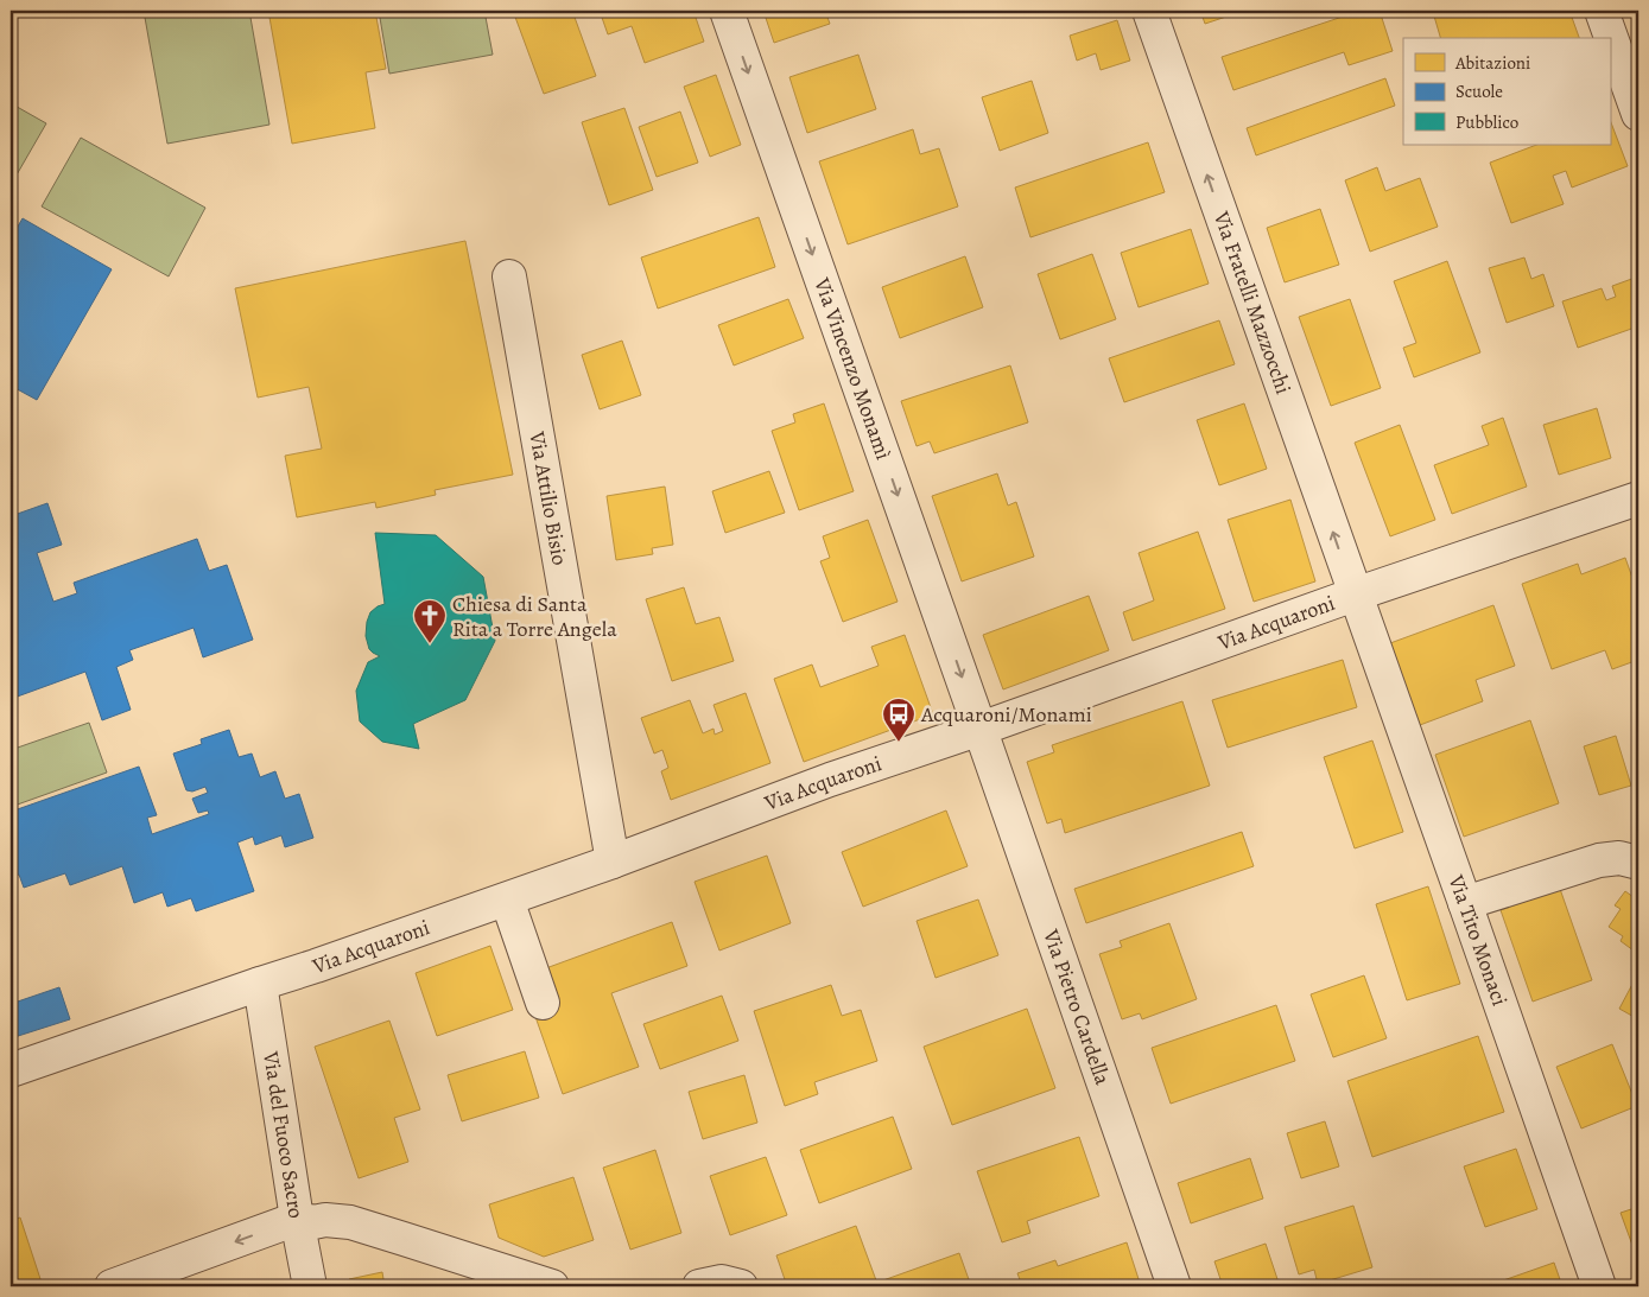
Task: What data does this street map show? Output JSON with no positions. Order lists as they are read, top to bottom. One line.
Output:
{"streets":{"street":["Via Fratelli Mazzocchi","Via Vincenzo Monamì","Via Attilio Bisio","Via Acquaroni","Via Tito Monaci","Via Pietro Cardella","Via del Fuoco Sacro"]},"crossings":[["Via Fratelli Mazzocchi","Via Acquaroni"],["Via Fratelli Mazzocchi","Via Tito Monaci"],["Via Vincenzo Monamì","Via Acquaroni"],["Via Vincenzo Monamì","Via Pietro Cardella"],["Via Attilio Bisio","Via Acquaroni"],["Via Acquaroni","Via Tito Monaci"],["Via Acquaroni","Via Pietro Cardella"],["Via Acquaroni","Via del Fuoco Sacro"]],"one_way":["Via Fratelli Mazzocchi","Via Vincenzo Monamì"],"places":{"church":["Chiesa di Santa Rita a Torre Angela"],"bus stop":["Acquaroni/Monami"]},"legend":["Abitazioni","Scuole","Pubblico"]}
